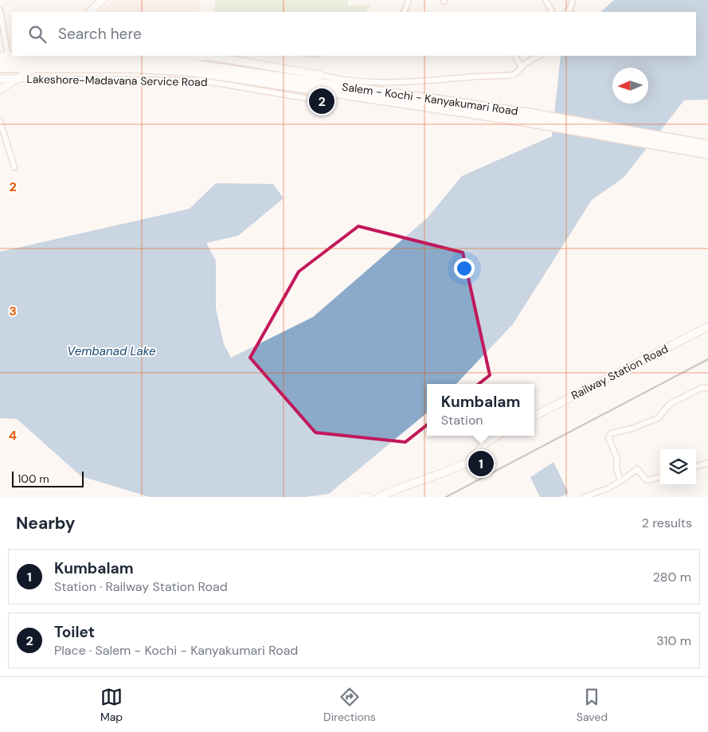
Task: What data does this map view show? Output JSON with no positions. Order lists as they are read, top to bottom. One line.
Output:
{"streets":{"highway":["Salem - Kochi - Kanyakumari Road"],"street":["Lakeshore-Madavana Service Road","Railway Station Road"]},"water":["Vembanad Lake"],"scale_bar":"100 m","north":"left","page":{"search":"Search here","pins":["2","1"],"popup":["Kumbalam","Station"],"scale":"100 m","heading":["Nearby","2 results"],"list":[{"mark":"1","name":"Kumbalam","note":"Station · Railway Station Road","value":"280 m"},{"mark":"2","name":"Toilet","note":"Place · Salem - Kochi - Kanyakumari Road","value":"310 m"}],"nav":["Map","Directions","Saved"]},"grid":{"rows":["2","3","4"]}}
